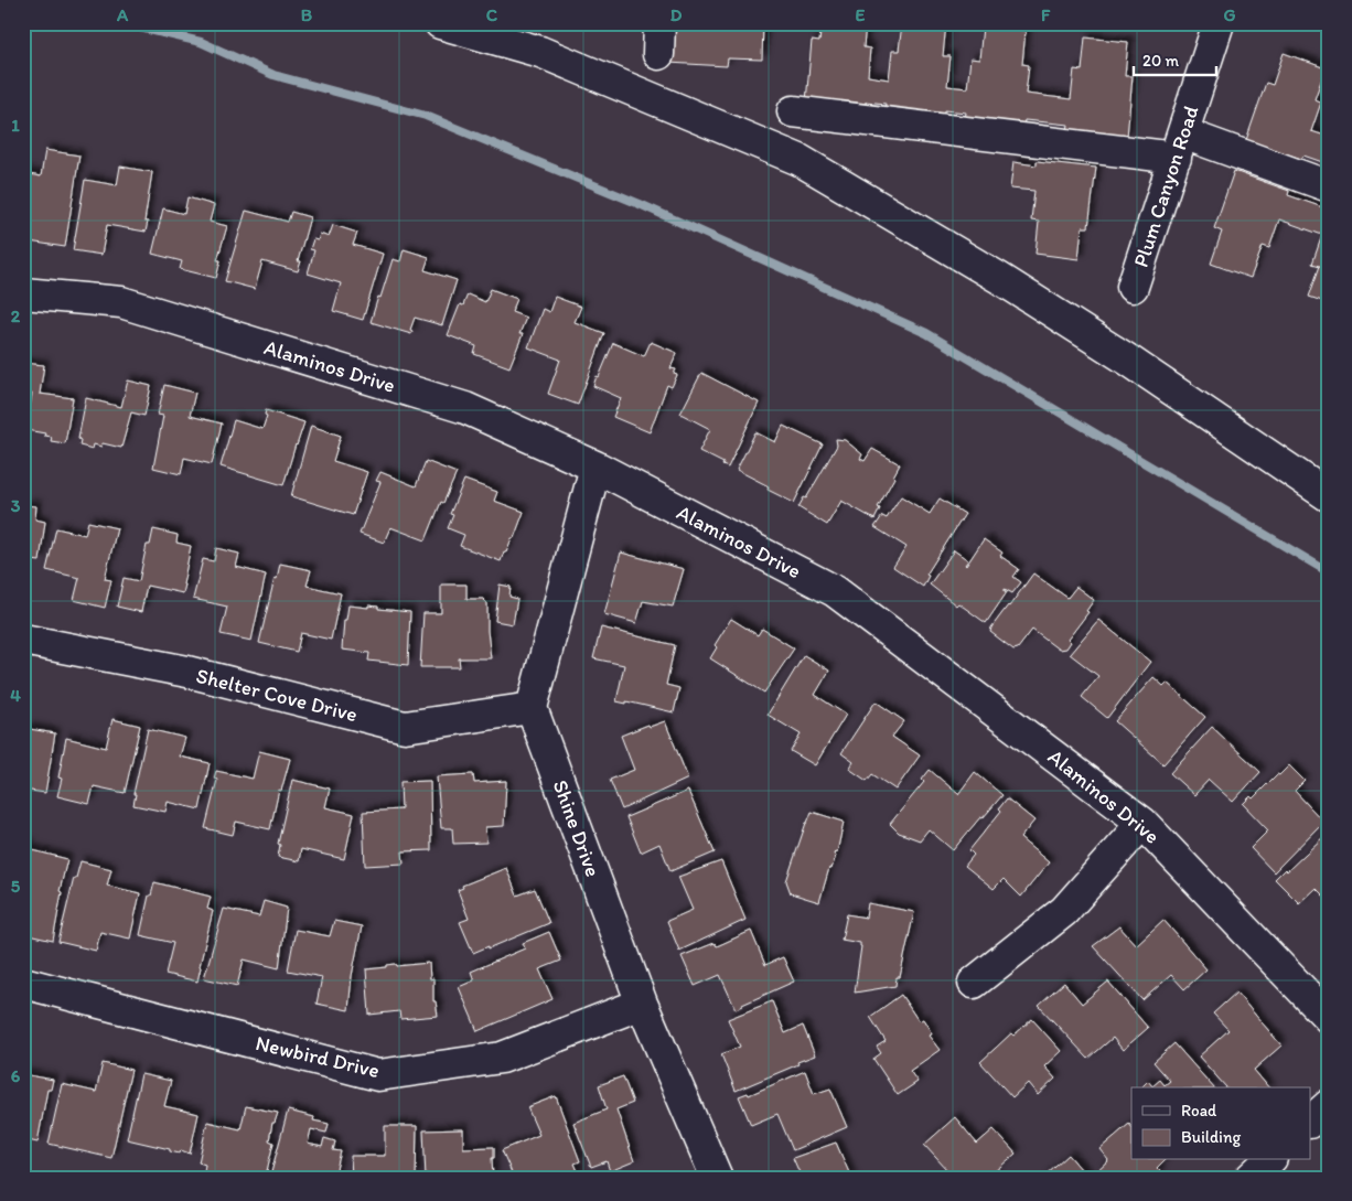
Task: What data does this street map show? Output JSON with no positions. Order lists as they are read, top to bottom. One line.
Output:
{"streets":{"street":["Plum Canyon Road","Alaminos Drive","Shelter Cove Drive","Shine Drive","Newbird Drive"]},"crossings":[["Shelter Cove Drive","Shine Drive"],["Shine Drive","Newbird Drive"]],"legend":["Road","Building"],"scale_bar":"20 m","grid":{"columns":["A","B","C","D","E","F","G"],"rows":["1","2","3","4","5","6"]}}
